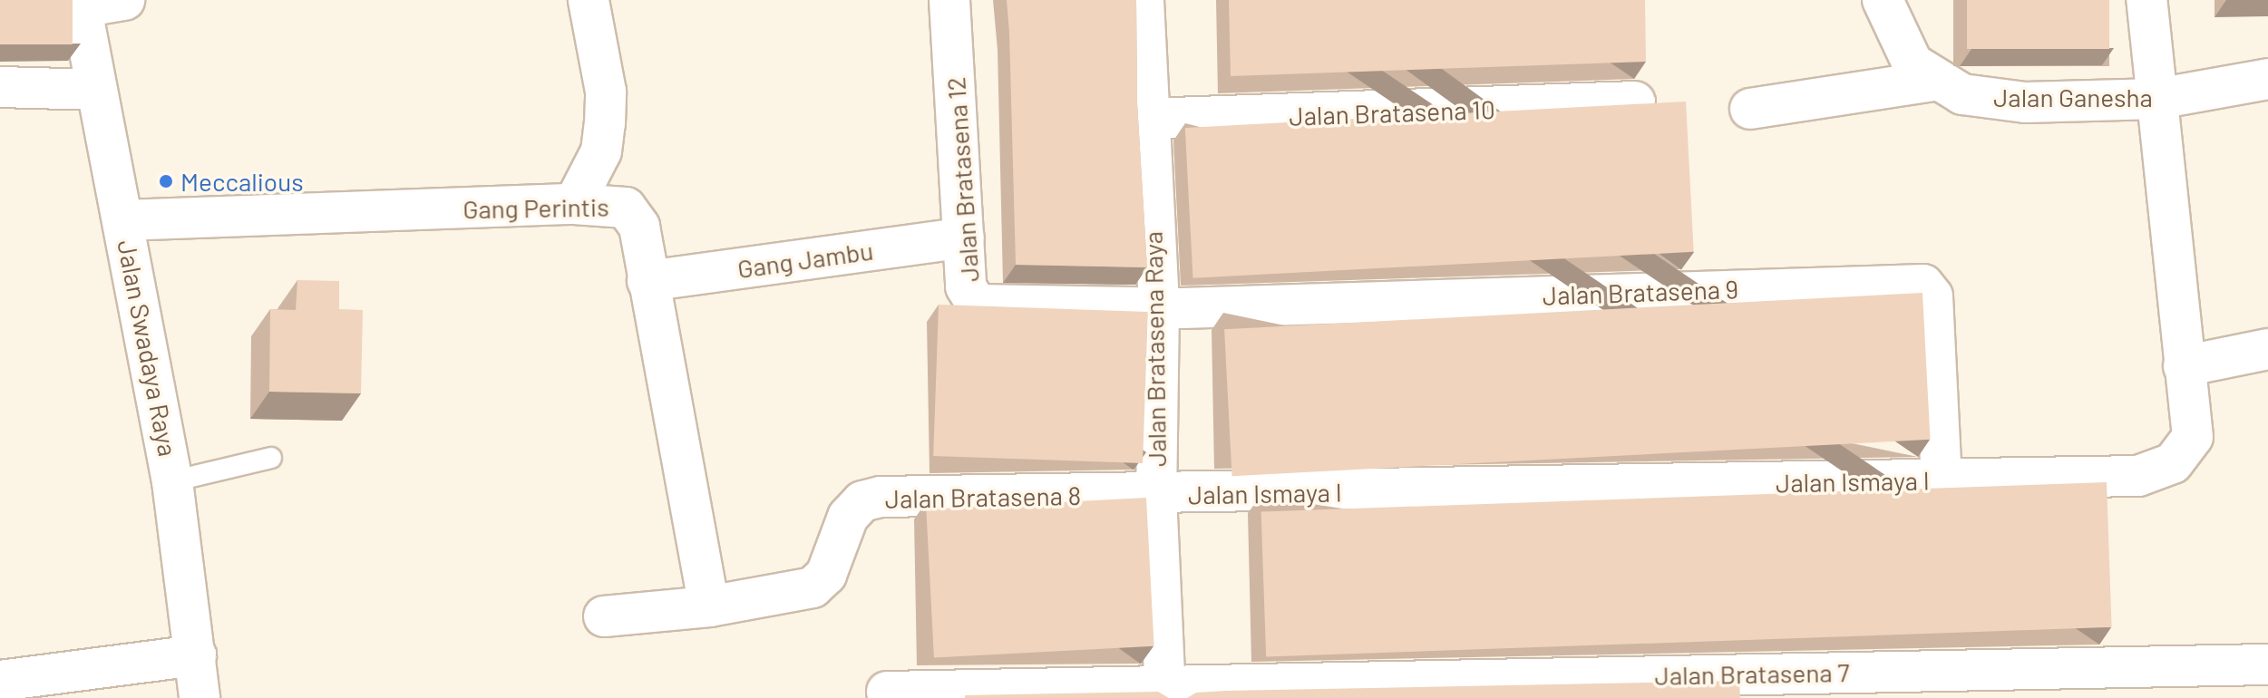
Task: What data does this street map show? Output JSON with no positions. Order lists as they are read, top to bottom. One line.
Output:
{"streets":{"street":["Jalan Ganesha","Jalan Bratasena 10","Jalan Bratasena 12","Gang Perintis","Gang Jambu","Jalan Bratasena 9","Jalan Swadaya Raya","Jalan Bratasena Raya","Jalan Ismaya I","Jalan Bratasena 8","Jalan Bratasena 7"]},"crossings":[["Jalan Ganesha","Jalan Ismaya I"],["Jalan Bratasena 10","Jalan Bratasena Raya"],["Jalan Bratasena 12","Gang Jambu"],["Jalan Bratasena 12","Jalan Bratasena 9"],["Jalan Bratasena 12","Jalan Bratasena Raya"],["Gang Perintis","Gang Jambu"],["Gang Perintis","Jalan Swadaya Raya"],["Gang Perintis","Jalan Bratasena 8"],["Jalan Bratasena 9","Jalan Bratasena Raya"],["Jalan Bratasena 9","Jalan Ismaya I"],["Jalan Bratasena Raya","Jalan Ismaya I"],["Jalan Bratasena Raya","Jalan Bratasena 8"],["Jalan Bratasena Raya","Jalan Bratasena 7"],["Jalan Ismaya I","Jalan Bratasena 8"]],"places":["Meccalious"]}
